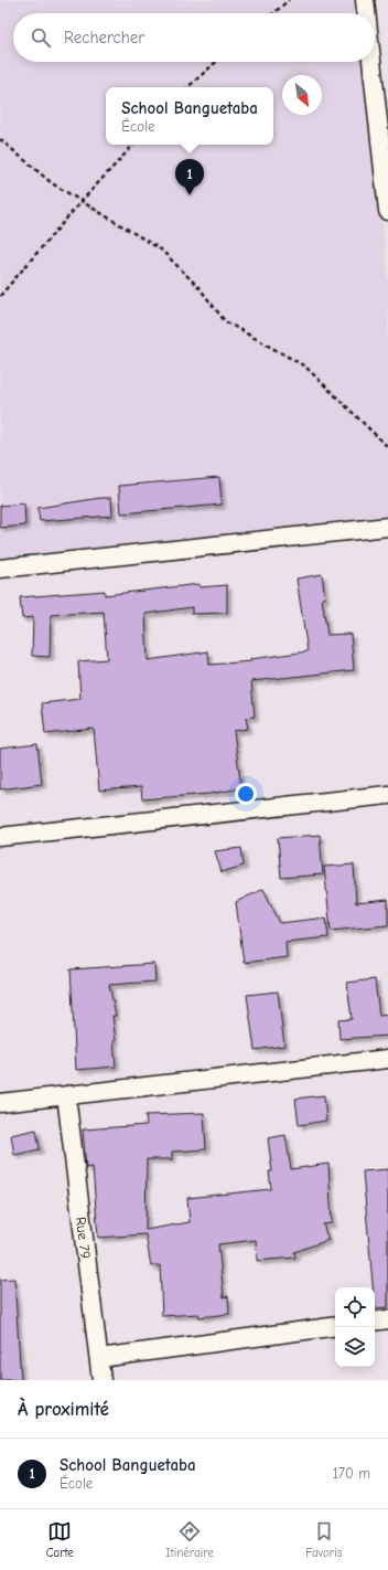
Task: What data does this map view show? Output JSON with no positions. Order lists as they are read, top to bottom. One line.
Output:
{"streets":{"street":["Rue 79"]},"north":"bottom right","page":{"search":"Rechercher","popup":["School Banguetaba","École"],"pins":"1","heading":"À proximité","list":[{"mark":"1","name":"School Banguetaba","note":"École","value":"170 m"}],"nav":["Carte","Itinéraire","Favoris"]}}
